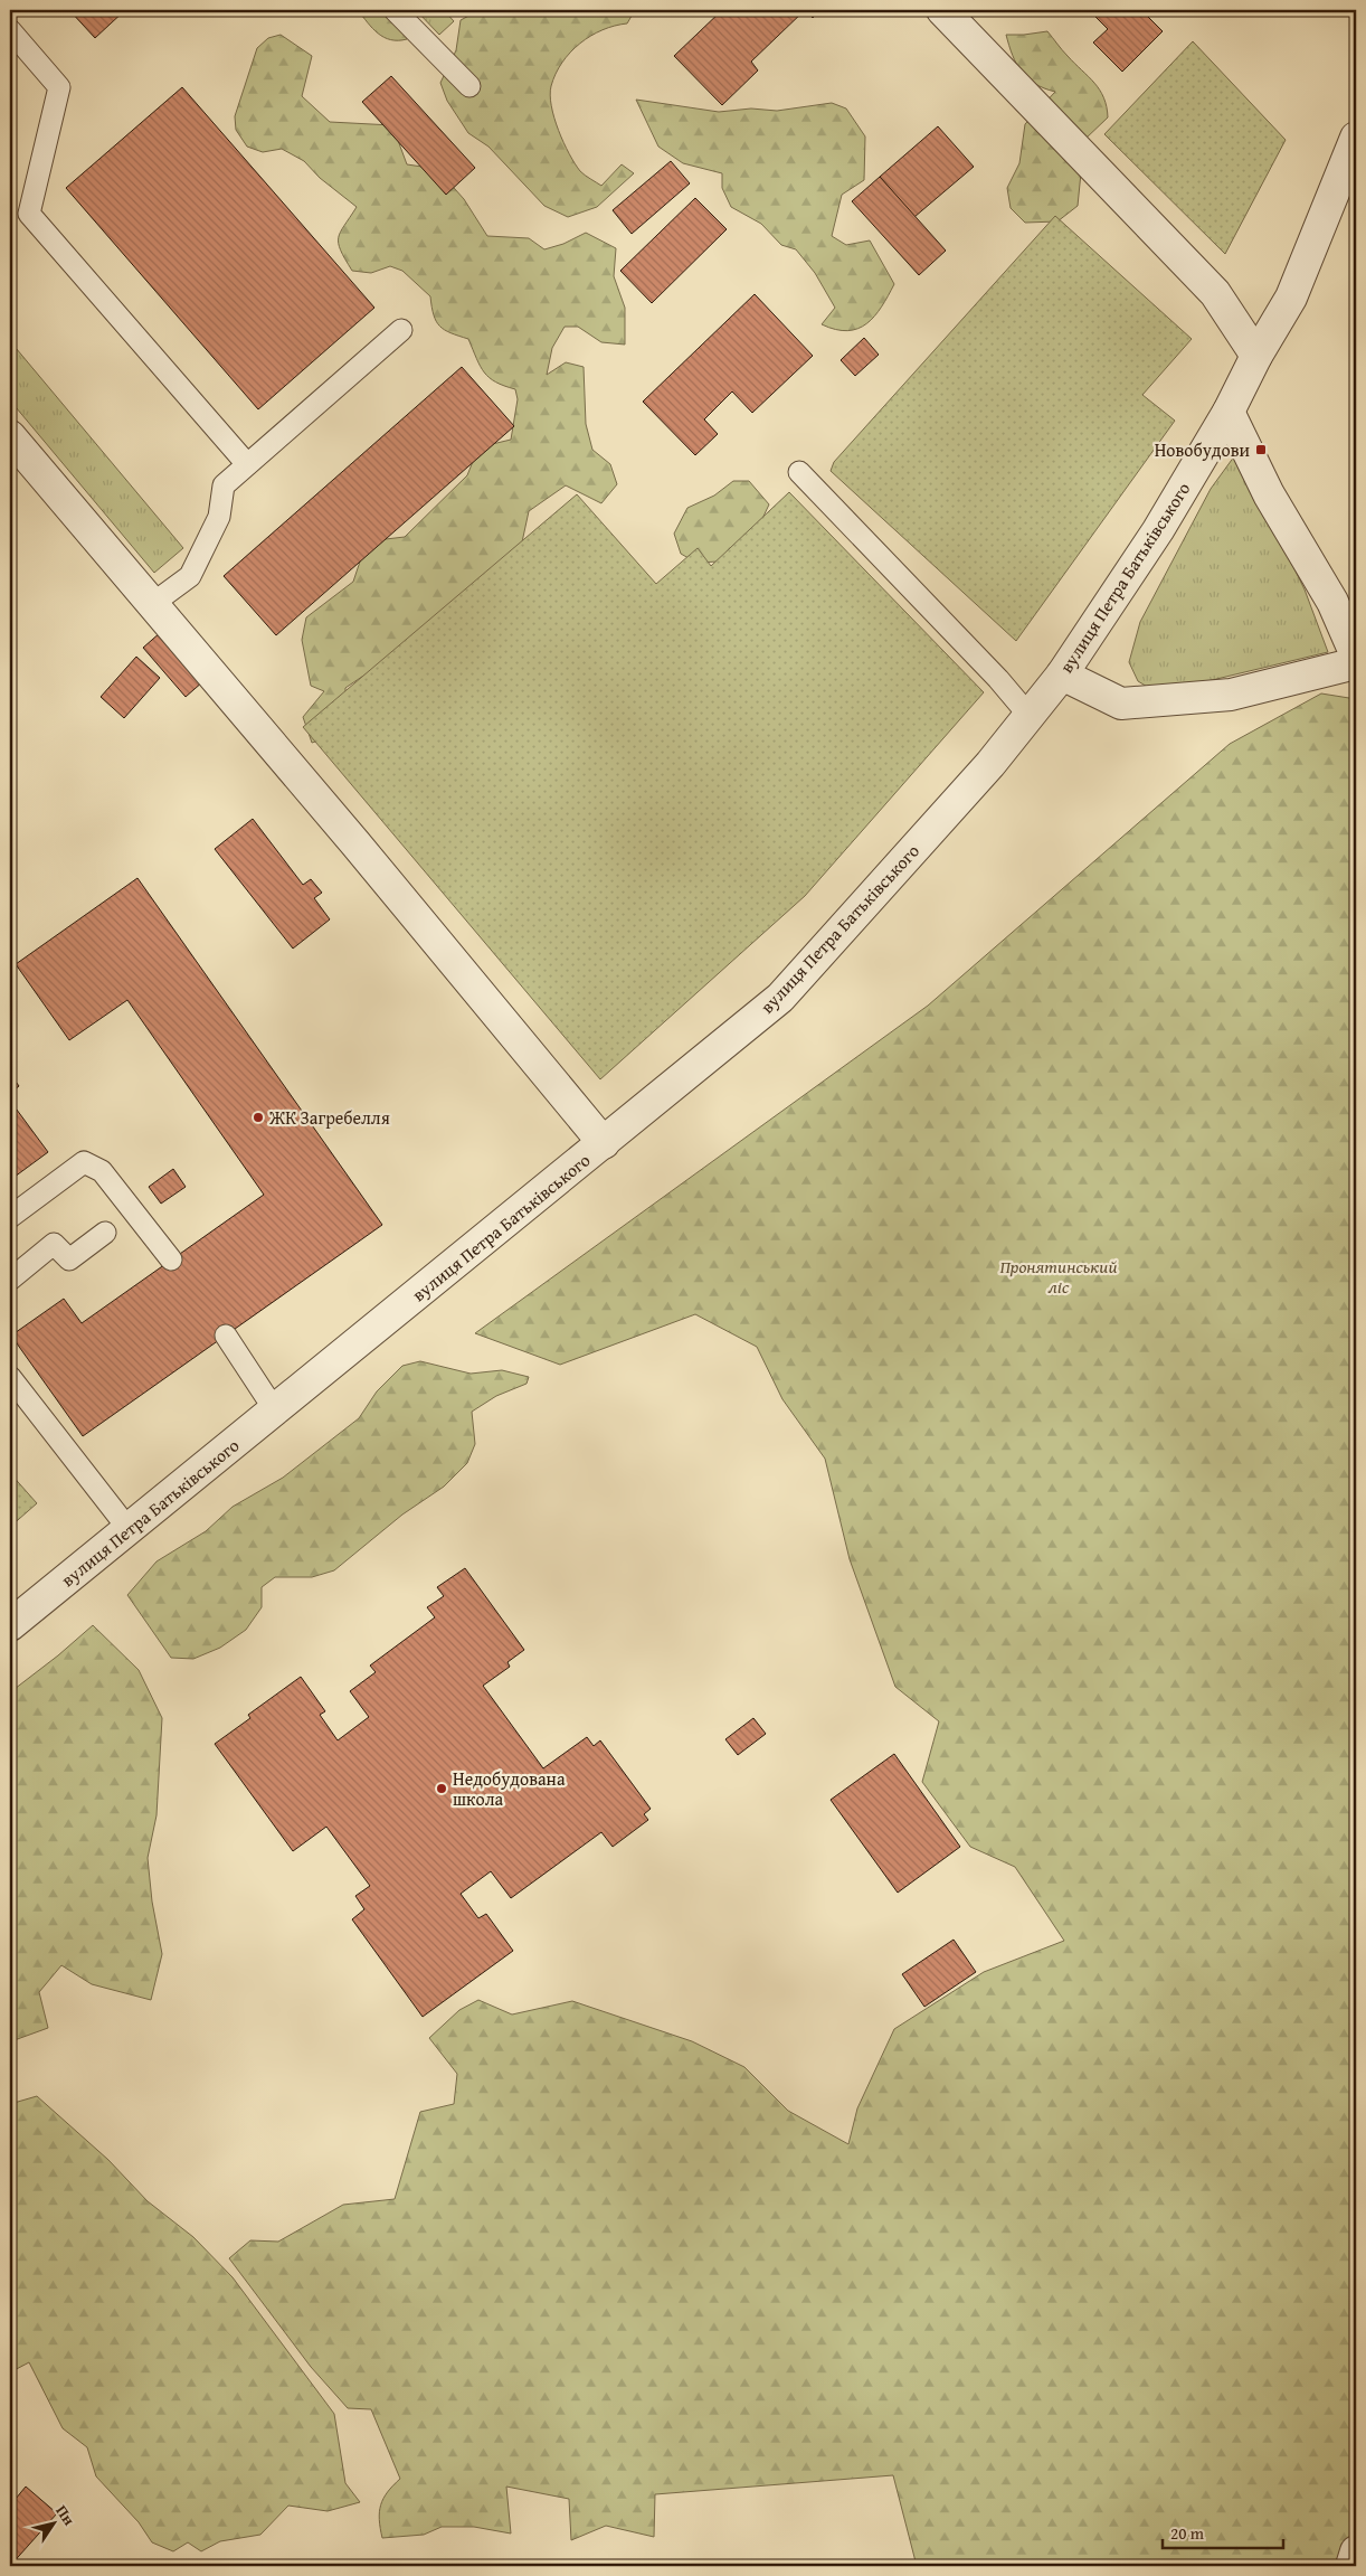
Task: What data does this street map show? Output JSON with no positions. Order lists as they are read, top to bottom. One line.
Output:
{"streets":{"street":["вулиця Петра Батьківського"]},"parks":["Пронятинський ліс"],"places":{"transit":["Новобудови"],"other":["ЖК Загребелля","Недобудована школа"]},"scale_bar":"20 m","north":"top right"}
